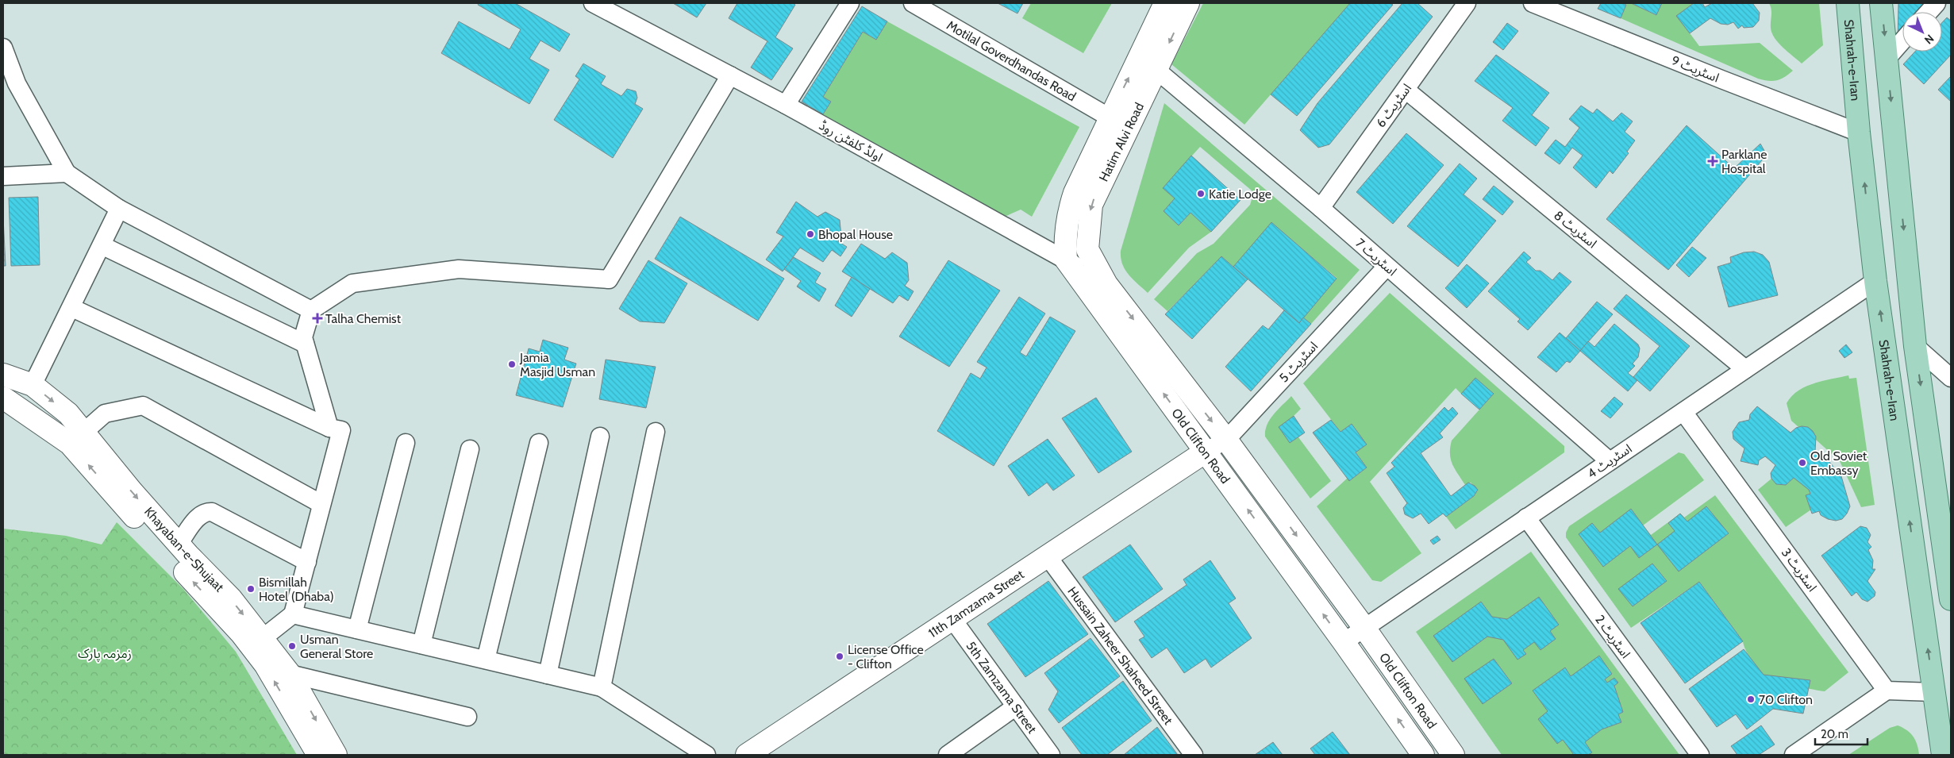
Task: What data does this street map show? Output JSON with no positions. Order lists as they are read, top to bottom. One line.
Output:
{"streets":{"main road":["Shahrah-e-Iran"],"street":["Motilal Goverdhandas Road","اسٹریٹ 9","اسٹریٹ 6","اولڈ کلفٹن روڈ","Hatim Alvi Road","اسٹریٹ 8","اسٹریٹ 7","اسٹریٹ 5","Old Clifton Road","اسٹریٹ 4","Khayaban-e-Shujaat","اسٹریٹ 3","11th Zamzama Street","اسٹریٹ 2","Hussain Zaheer Shaheed Street","5th Zamzama Street"]},"crossings":[["Motilal Goverdhandas Road","Hatim Alvi Road"],["Shahrah-e-Iran","اسٹریٹ 9"],["Shahrah-e-Iran","اسٹریٹ 4"],["اسٹریٹ 6","اسٹریٹ 8"],["اسٹریٹ 6","اسٹریٹ 7"],["اولڈ کلفٹن روڈ","Hatim Alvi Road"],["اولڈ کلفٹن روڈ","Old Clifton Road"],["Hatim Alvi Road","اسٹریٹ 7"],["Hatim Alvi Road","Old Clifton Road"],["اسٹریٹ 8","اسٹریٹ 4"],["اسٹریٹ 7","اسٹریٹ 5"],["اسٹریٹ 7","اسٹریٹ 4"],["اسٹریٹ 5","Old Clifton Road"],["اسٹریٹ 5","11th Zamzama Street"],["Old Clifton Road","اسٹریٹ 4"],["Old Clifton Road","11th Zamzama Street"],["اسٹریٹ 4","اسٹریٹ 3"],["اسٹریٹ 4","اسٹریٹ 2"],["11th Zamzama Street","Hussain Zaheer Shaheed Street"],["11th Zamzama Street","5th Zamzama Street"]],"parks":["زمزمہ پارک"],"places":{"health":["Parklane Hospital","Talha Chemist"],"other":["Katie Lodge","Bhopal House","Jamia Masjid Usman","Old Soviet Embassy","Bismillah Hotel (Dhaba)","Usman General Store","License Office - Clifton","70 Clifton"]},"scale_bar":"20 m","north":"bottom right"}
